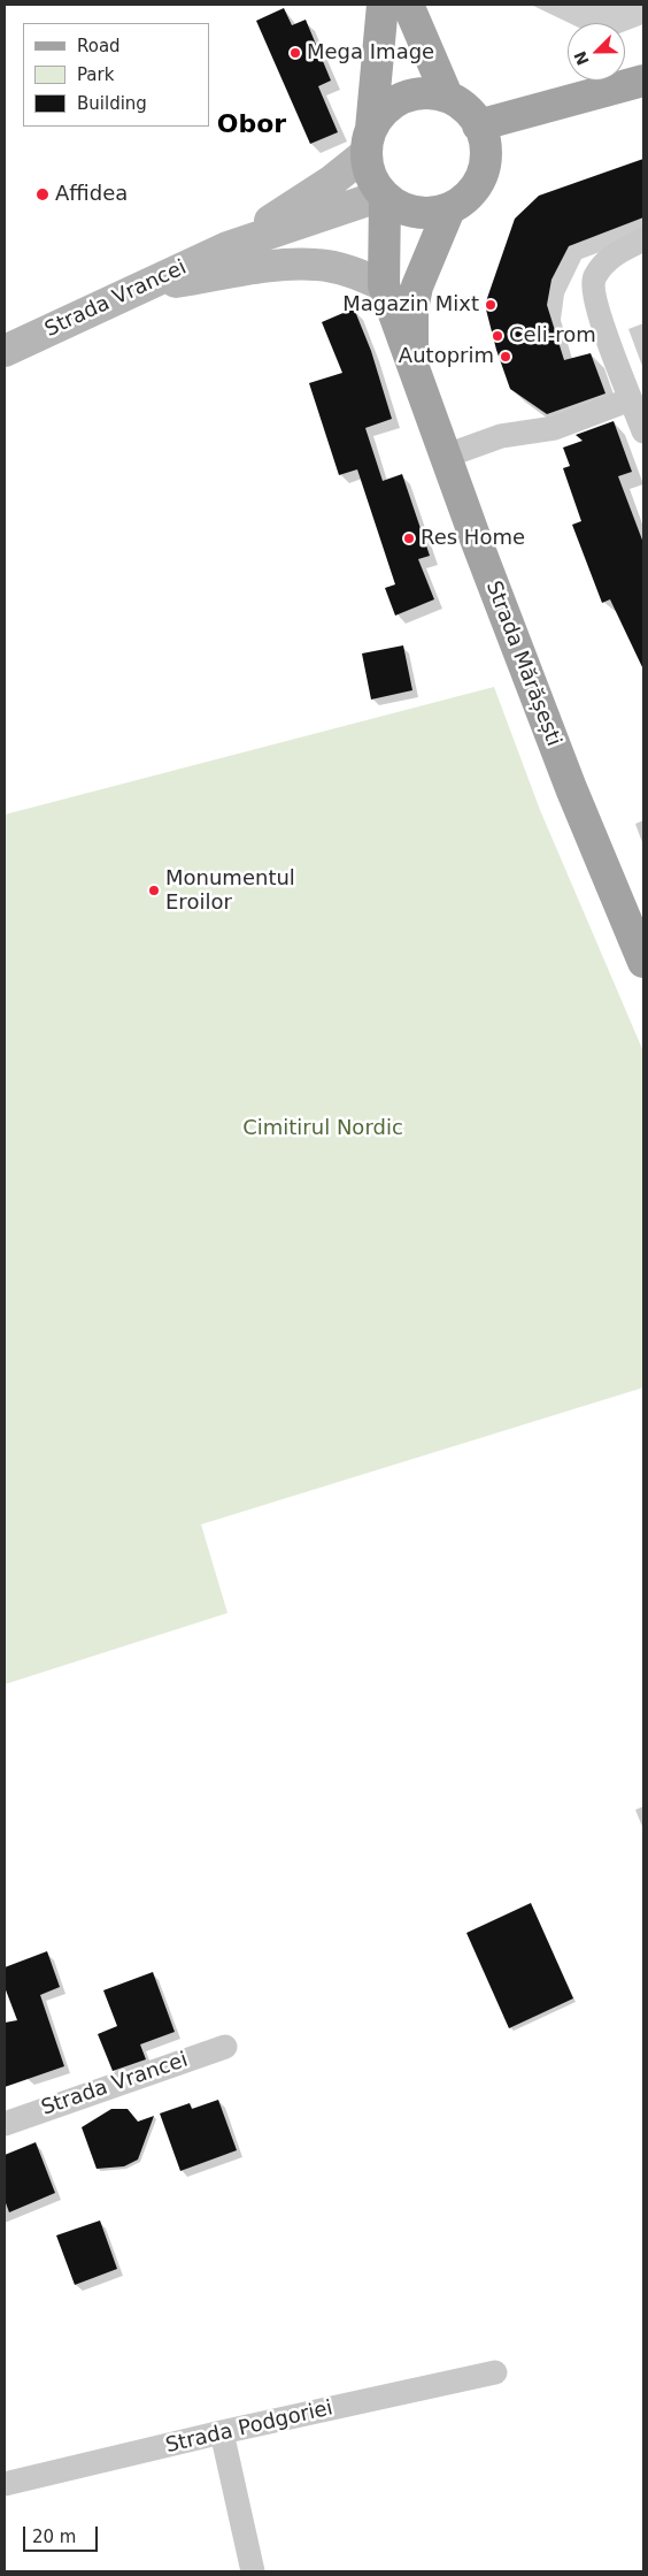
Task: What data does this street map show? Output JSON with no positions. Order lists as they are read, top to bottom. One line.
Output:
{"streets":{"main road":["Strada Mărășești"],"street":["Strada Vrancei","Strada Podgoriei"]},"crossings":[["Strada Vrancei","Strada Mărășești"]],"districts":["Obor"],"parks":["Cimitirul Nordic"],"places":["Mega Image","Affidea","Magazin Mixt","Celi-rom","Autoprim","Res Home","Monumentul Eroilor"],"legend":["Road","Park","Building"],"scale_bar":"20 m","north":"bottom left"}
